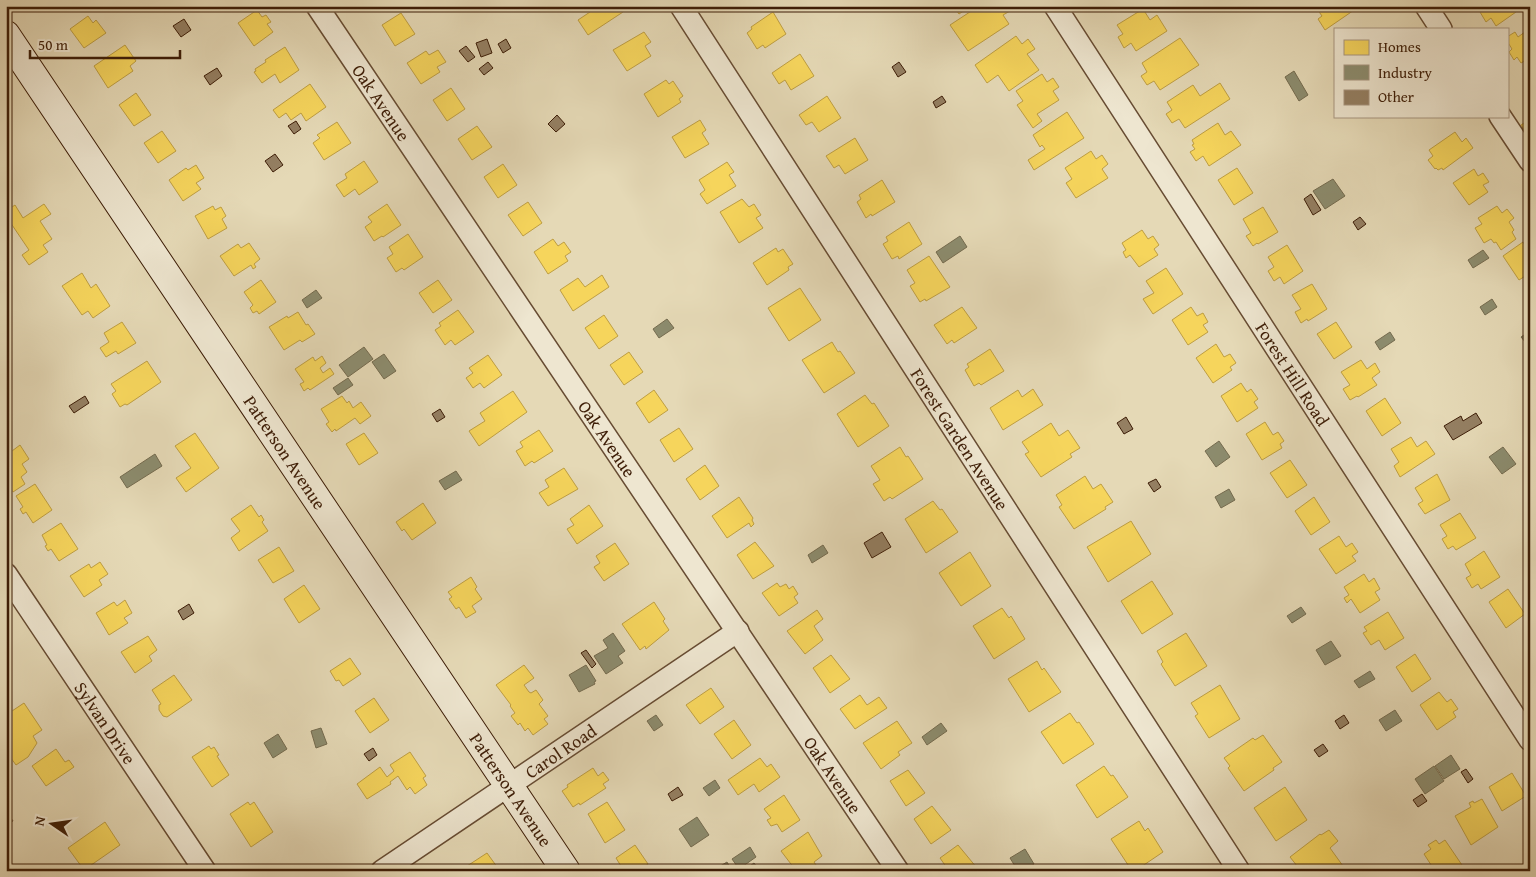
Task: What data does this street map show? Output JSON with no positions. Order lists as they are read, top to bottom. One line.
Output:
{"streets":{"main road":["Patterson Avenue"],"street":["Oak Avenue","Forest Hill Road","Forest Garden Avenue","Sylvan Drive","Carol Road"]},"crossings":[["Oak Avenue","Carol Road"],["Patterson Avenue","Carol Road"]],"legend":["Homes","Industry","Other"],"scale_bar":"50 m","north":"left"}
